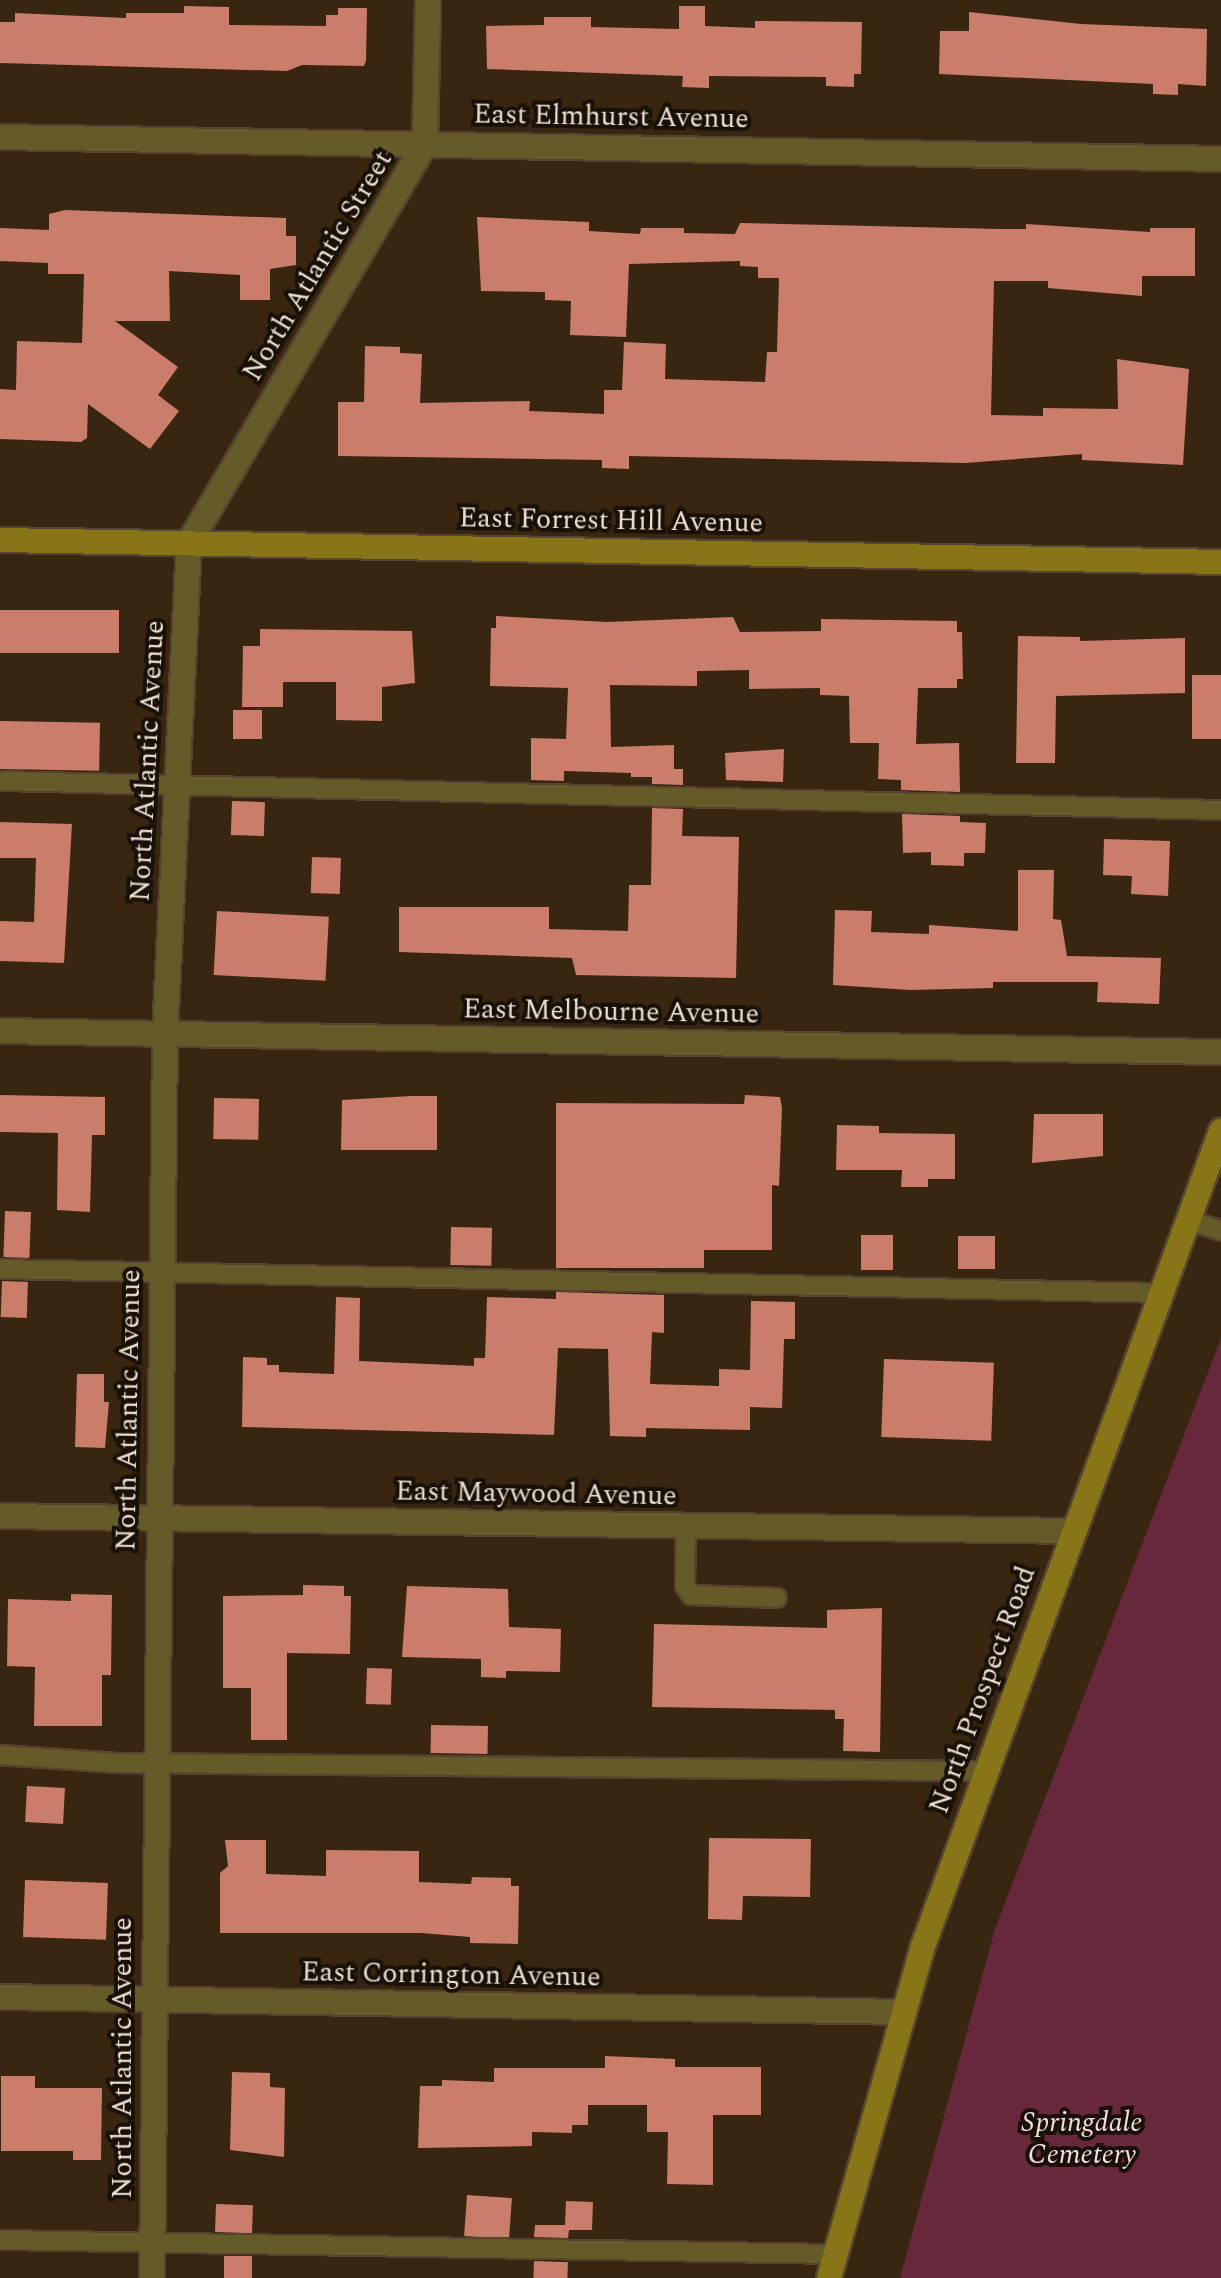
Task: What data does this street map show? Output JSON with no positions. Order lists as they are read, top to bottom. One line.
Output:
{"streets":{"main road":["East Forrest Hill Avenue","North Prospect Road"],"street":["East Elmhurst Avenue","North Atlantic Street","North Atlantic Avenue","East Melbourne Avenue","East Maywood Avenue","East Corrington Avenue"]},"crossings":[["East Elmhurst Avenue","North Atlantic Street"],["North Atlantic Street","East Forrest Hill Avenue"],["North Atlantic Street","North Atlantic Avenue"],["East Forrest Hill Avenue","North Atlantic Avenue"],["North Atlantic Avenue","East Melbourne Avenue"],["North Atlantic Avenue","East Maywood Avenue"],["North Atlantic Avenue","East Corrington Avenue"],["East Maywood Avenue","North Prospect Road"],["North Prospect Road","East Corrington Avenue"]],"parks":["Springdale Cemetery"]}
